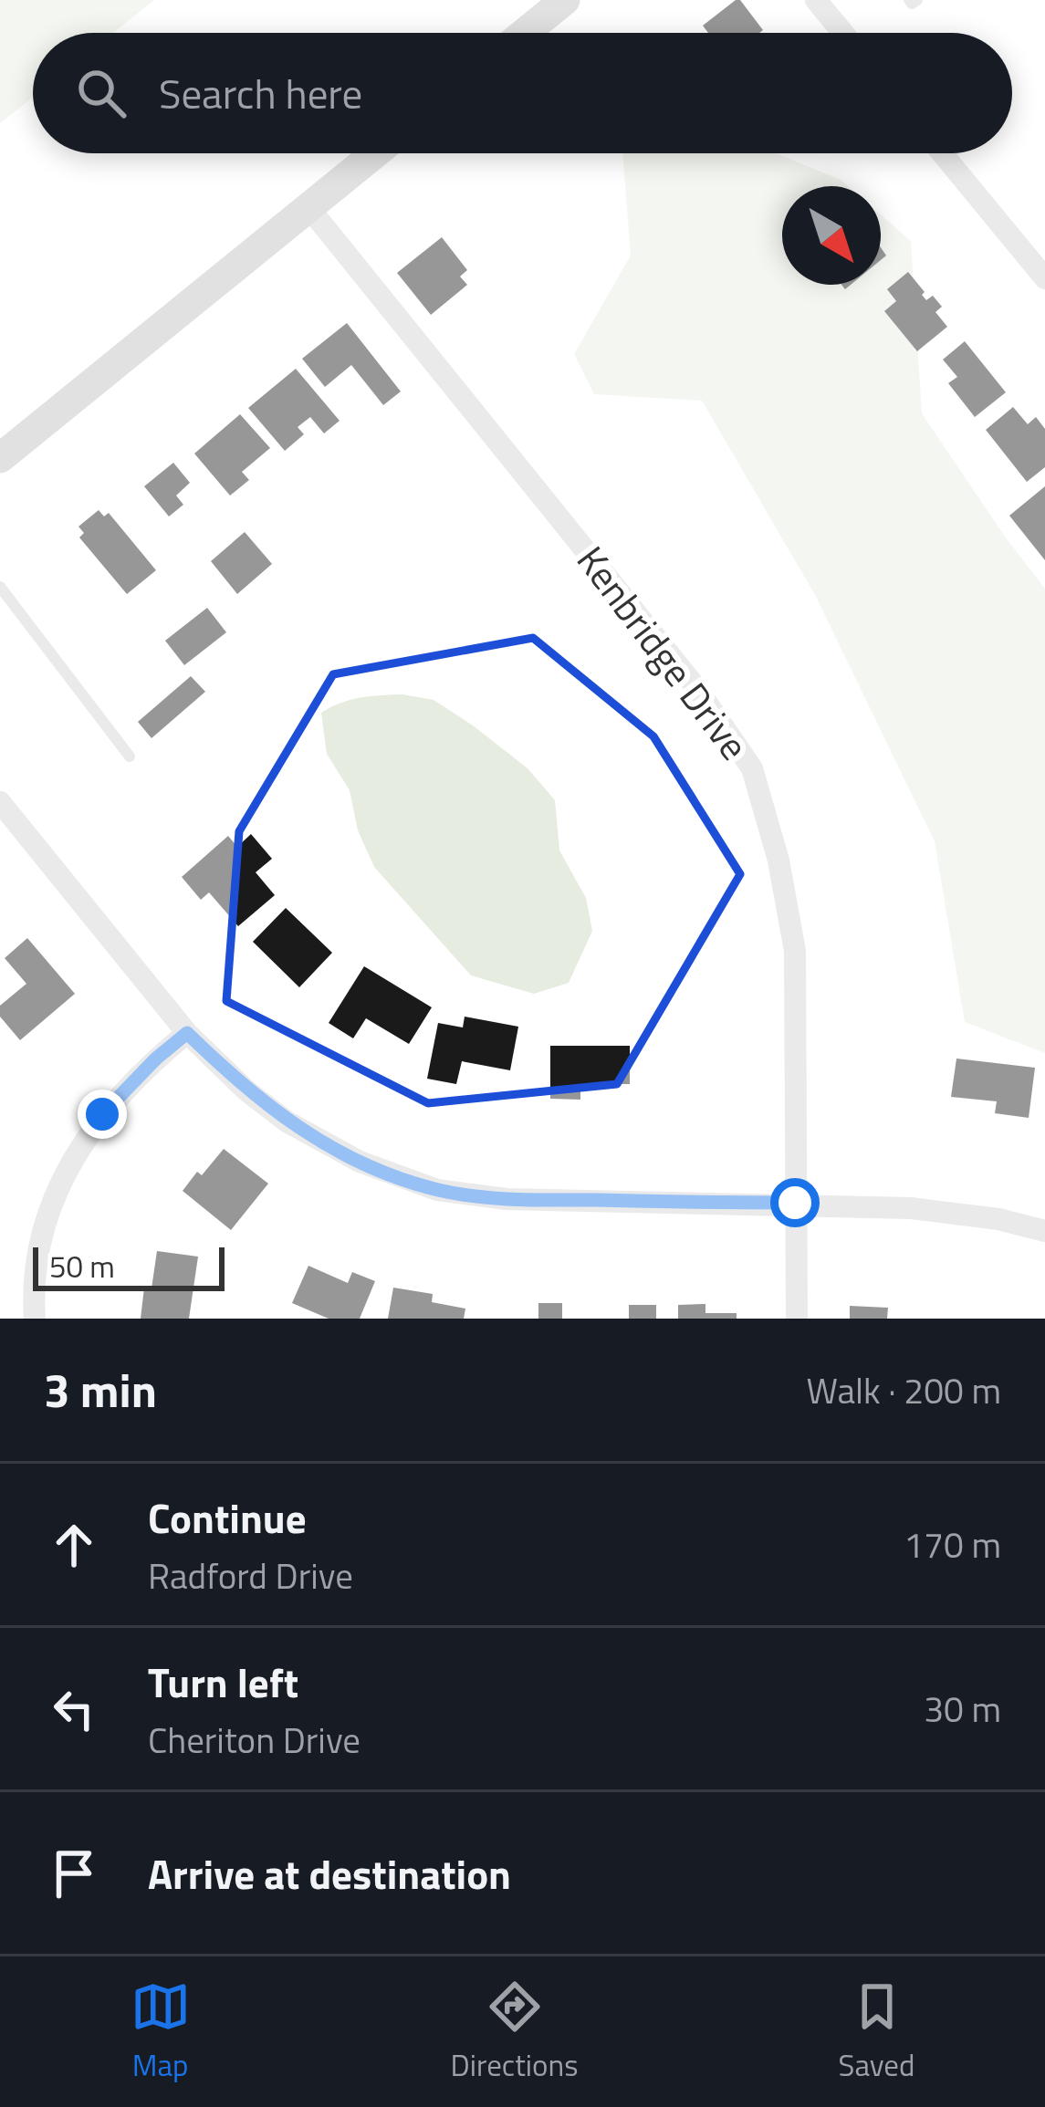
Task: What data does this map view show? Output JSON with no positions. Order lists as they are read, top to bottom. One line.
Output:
{"streets":{"street":["Kenbridge Drive"]},"scale_bar":"50 m","north":"bottom right","page":{"search":"Search here","scale":"50 m","heading":["3 min","Walk · 200 m"],"list":[["Continue","Radford Drive","170 m"],["Turn left","Cheriton Drive","30 m"],"Arrive at destination"],"nav":["Map","Directions","Saved"]}}
